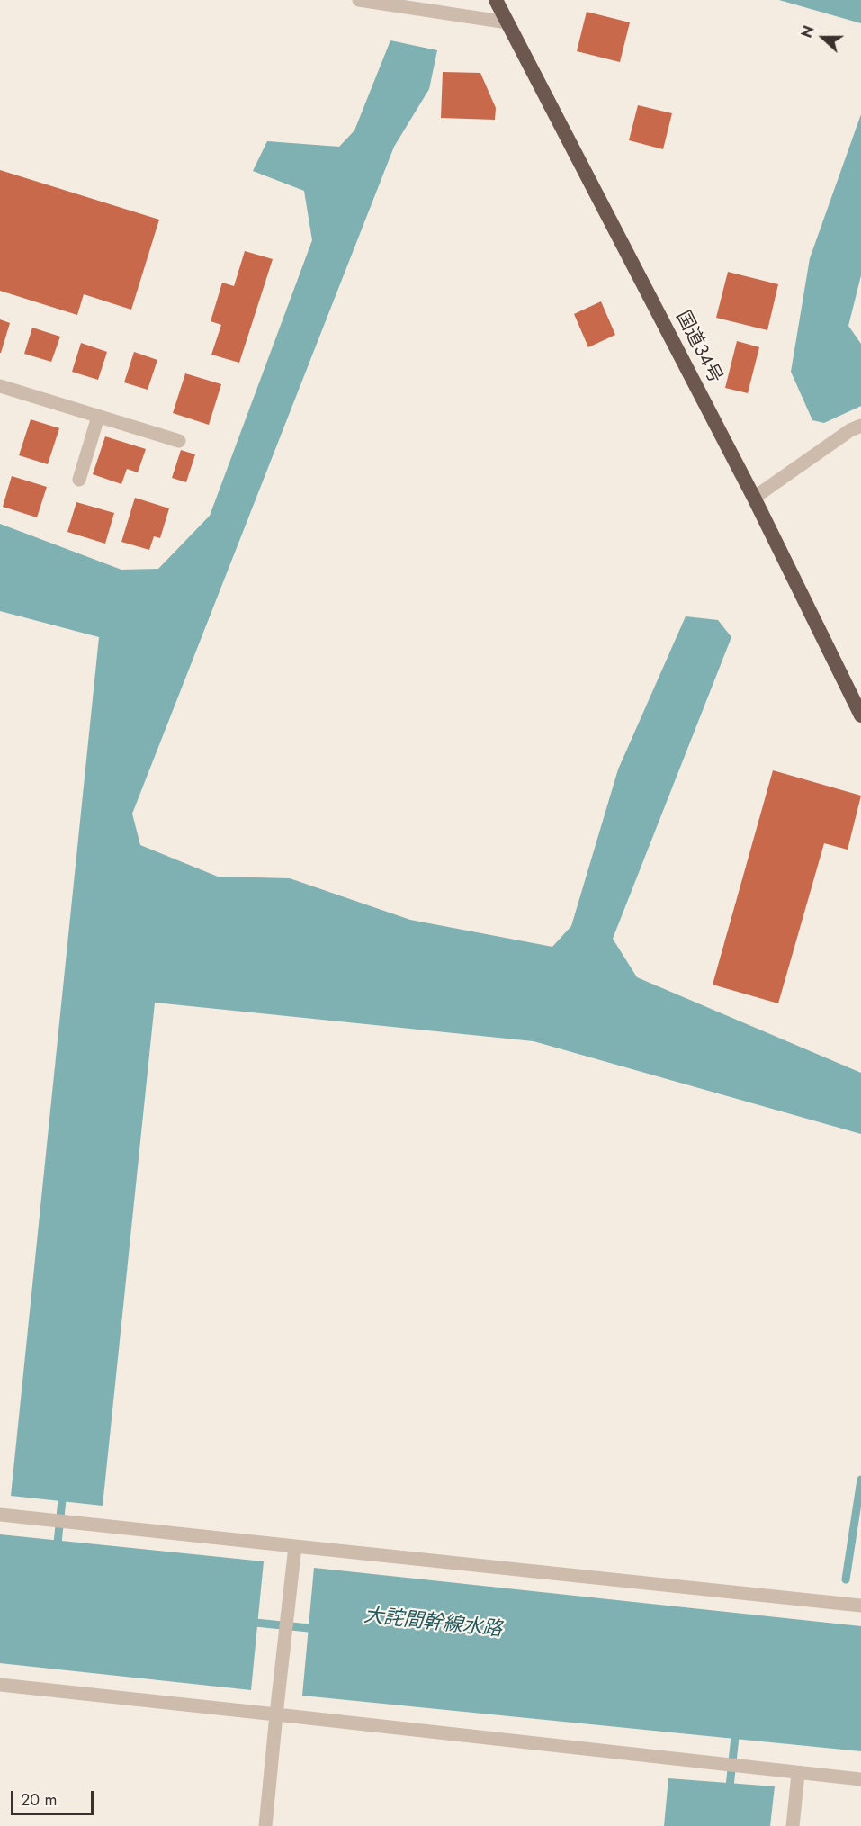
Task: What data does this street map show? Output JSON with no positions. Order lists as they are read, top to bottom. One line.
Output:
{"streets":{"highway":["国道34号"]},"water":["大詫間幹線水路"],"scale_bar":"20 m","north":"left"}
